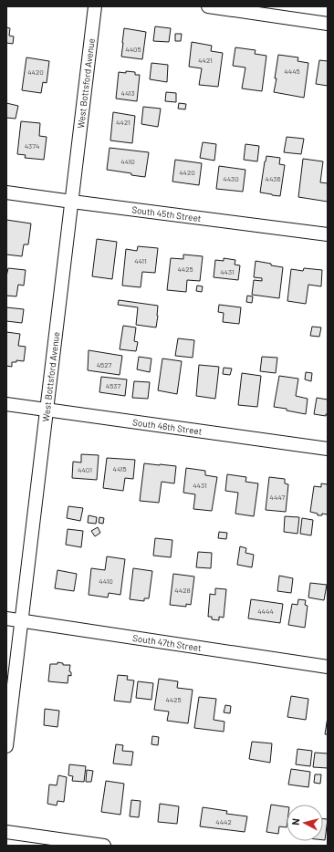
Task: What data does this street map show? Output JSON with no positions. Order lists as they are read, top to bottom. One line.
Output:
{"streets":{"street":["West Bottsford Avenue","South 45th Street","South 46th Street","South 47th Street"]},"crossings":[["West Bottsford Avenue","South 45th Street"],["West Bottsford Avenue","South 46th Street"],["West Bottsford Avenue","South 47th Street"]],"house_numbers":["4405","4421","4445","4420","4413","4421","4374","4410","4420","4430","4436","4411","4425","4431","4527","4537","4415","4401","4431","4447","4410","4428","4444","4425","4442"],"north":"left"}
